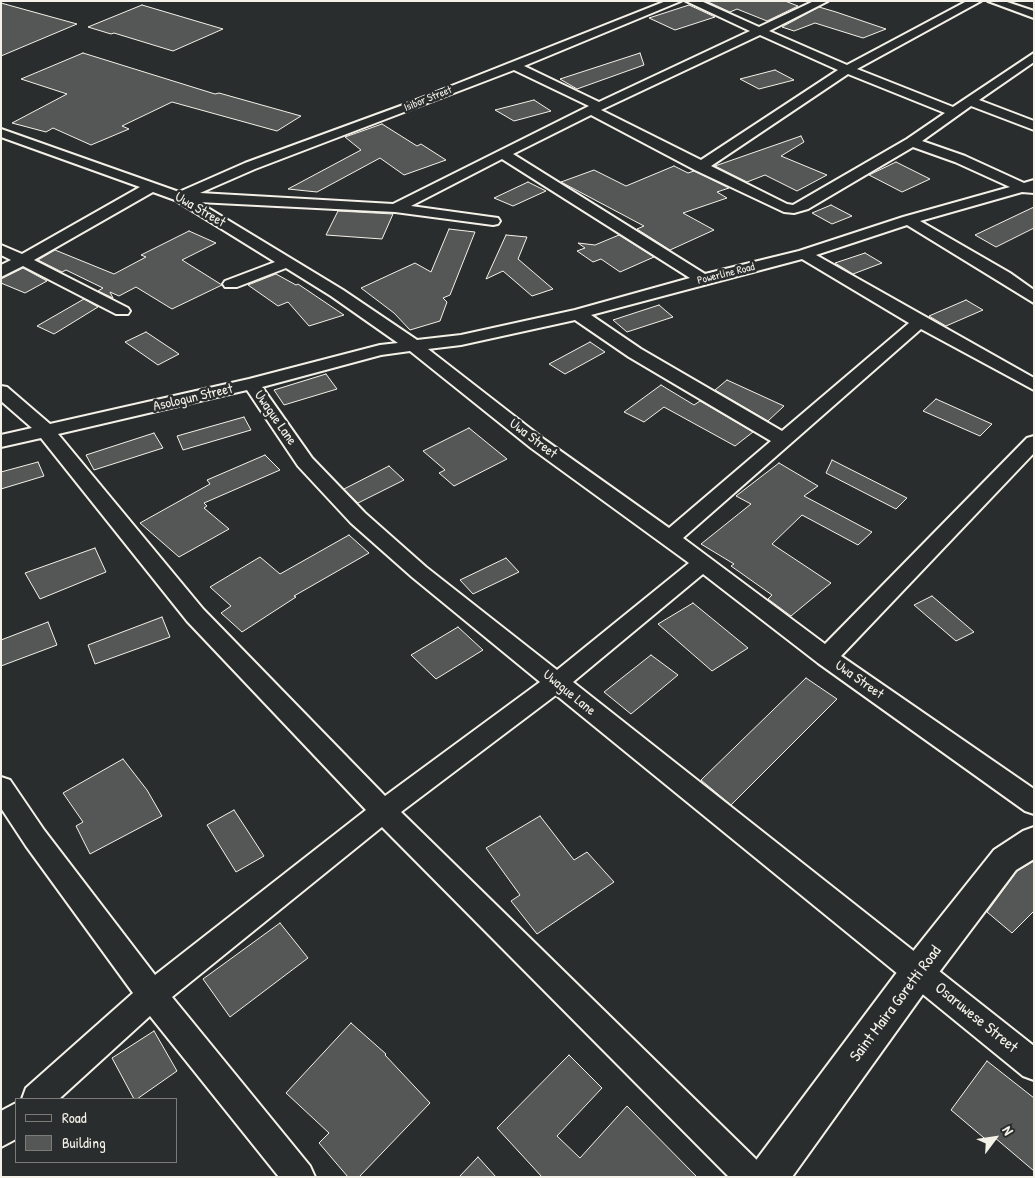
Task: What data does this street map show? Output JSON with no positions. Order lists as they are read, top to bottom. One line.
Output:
{"streets":{"street":["Isibor Street","Uwa Street","Powerline Road","Asologun Street","Uwague Lane","Saint Maira Goretti Road","Osaruwese Street"]},"crossings":[["Isibor Street","Uwa Street"],["Uwa Street","Powerline Road"],["Uwa Street","Asologun Street"],["Powerline Road","Asologun Street"],["Asologun Street","Uwague Lane"],["Uwague Lane","Saint Maira Goretti Road"],["Uwague Lane","Osaruwese Street"],["Saint Maira Goretti Road","Osaruwese Street"]],"legend":["Road","Building"],"north":"top right"}
